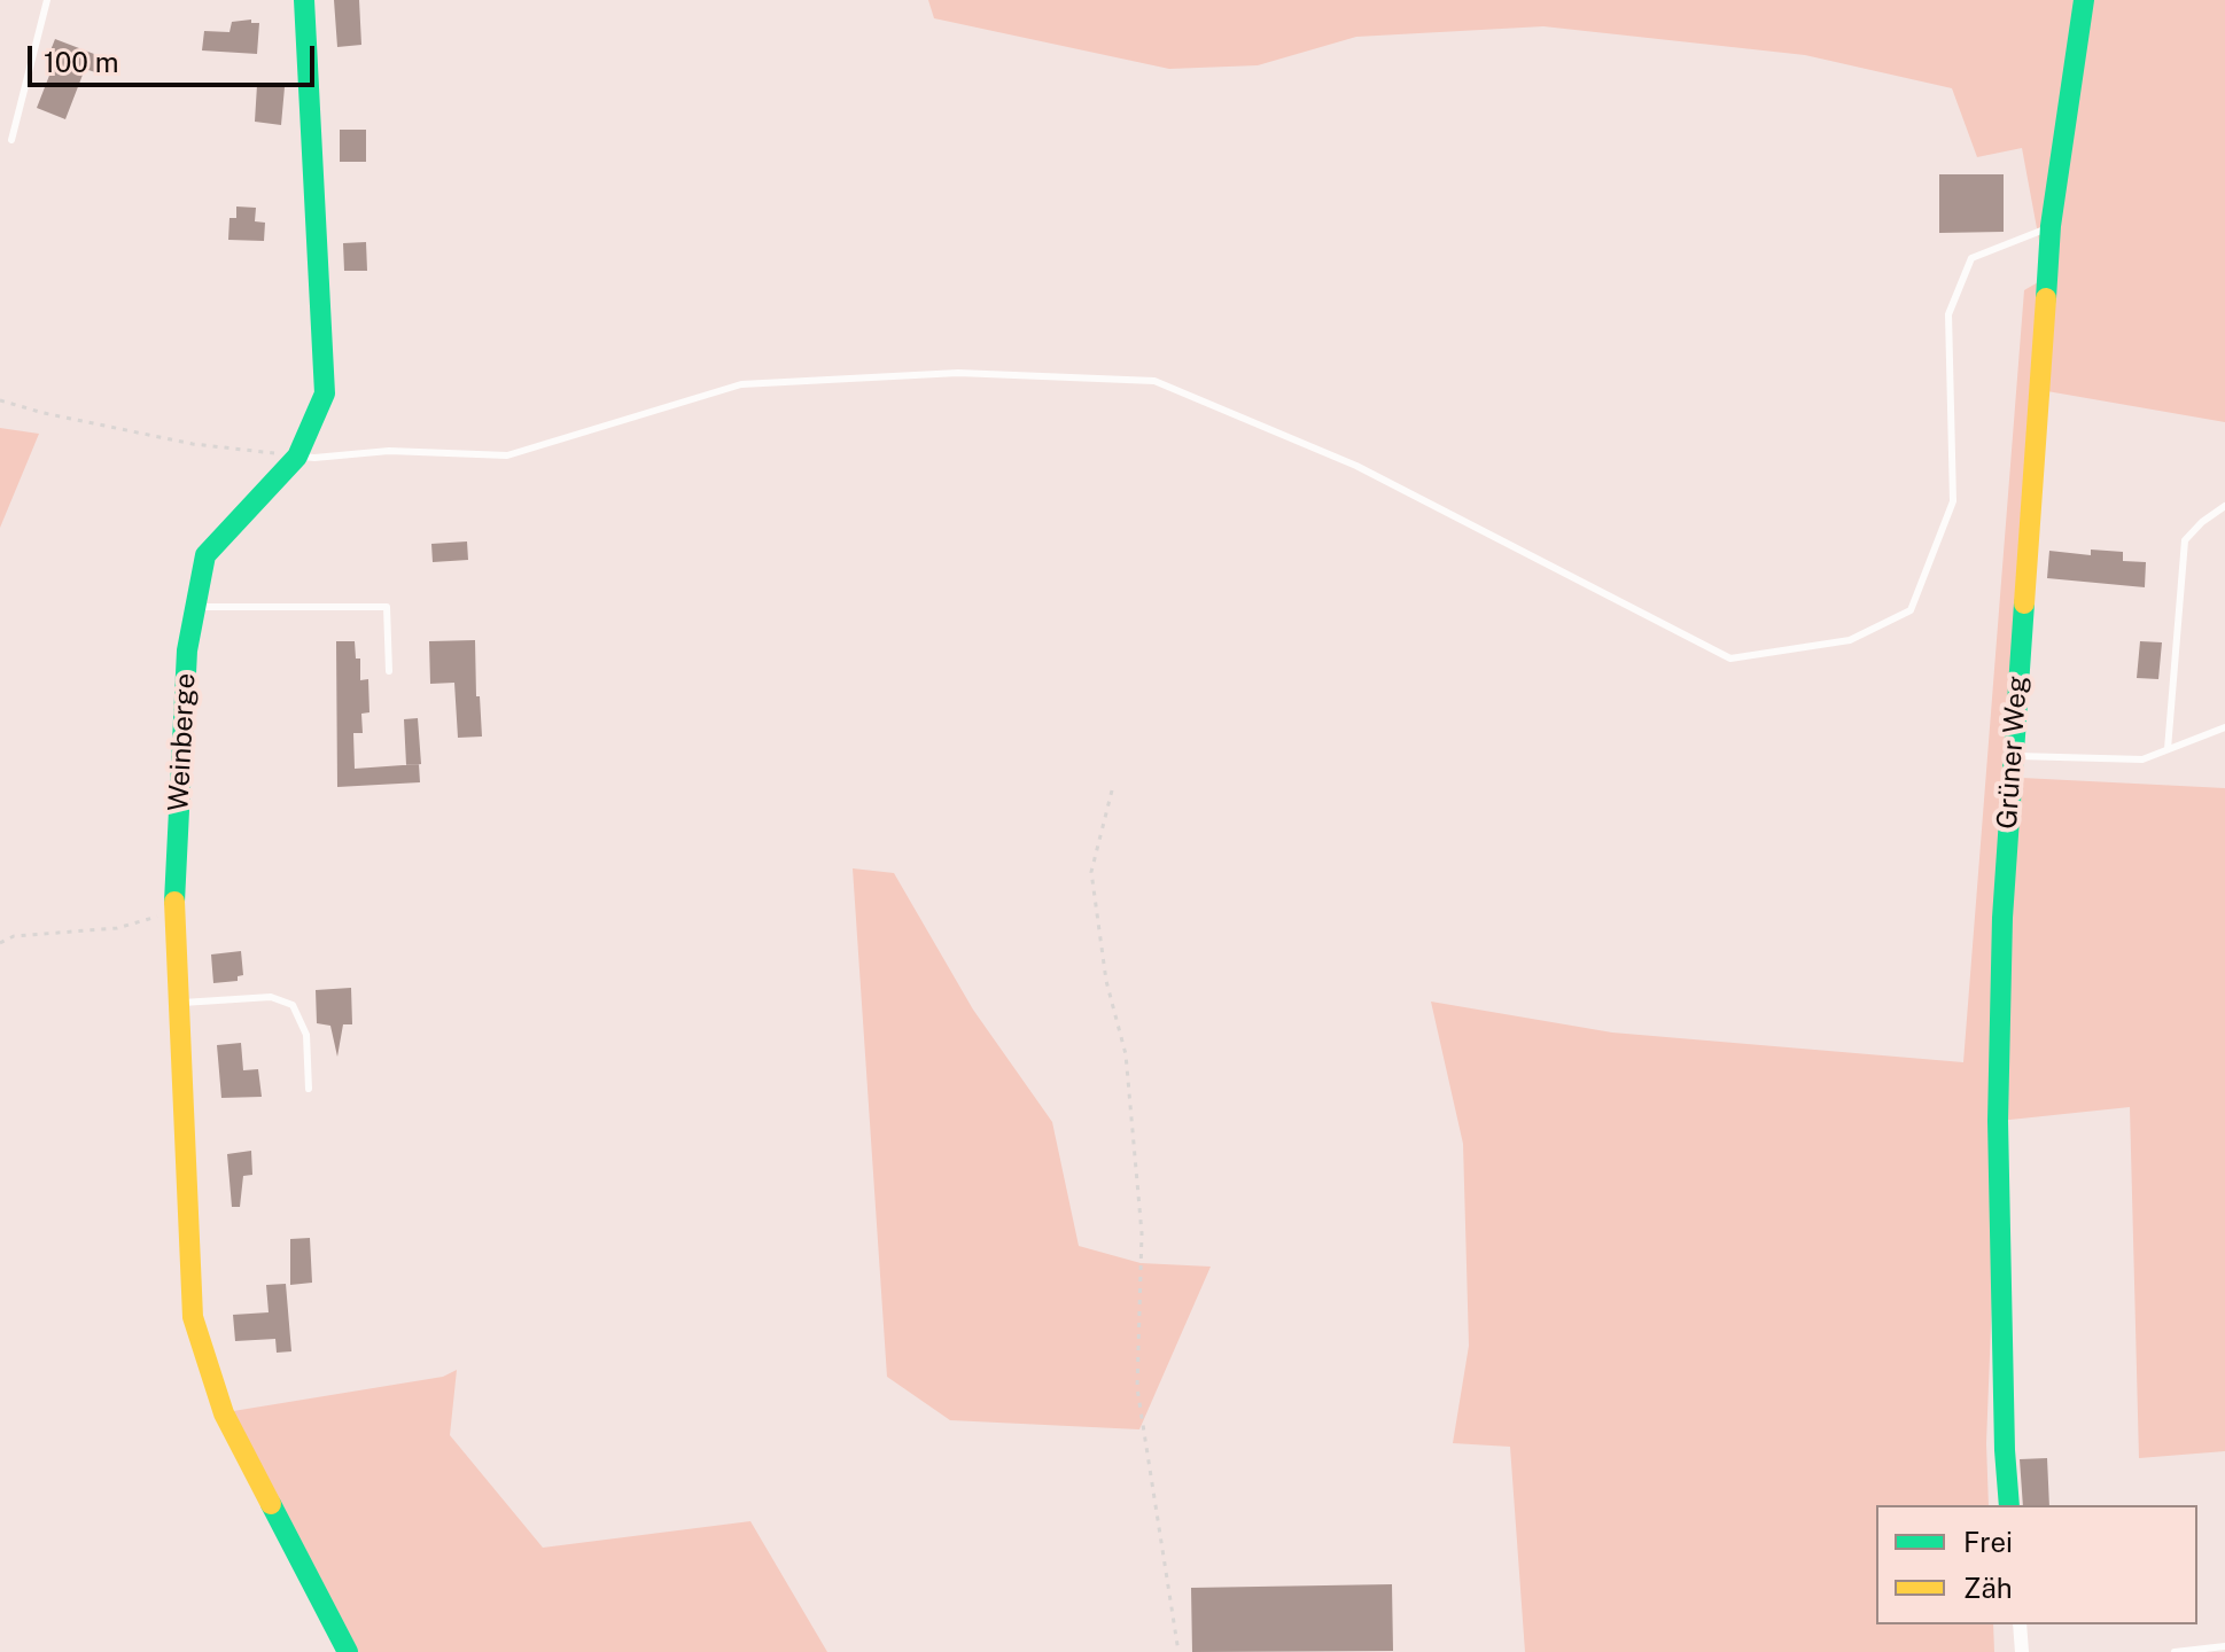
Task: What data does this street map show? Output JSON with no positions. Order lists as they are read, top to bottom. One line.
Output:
{"streets":{"street":["Weinberge","Grüner Weg"]},"legend":["Frei","Zäh"],"scale_bar":"100 m"}
